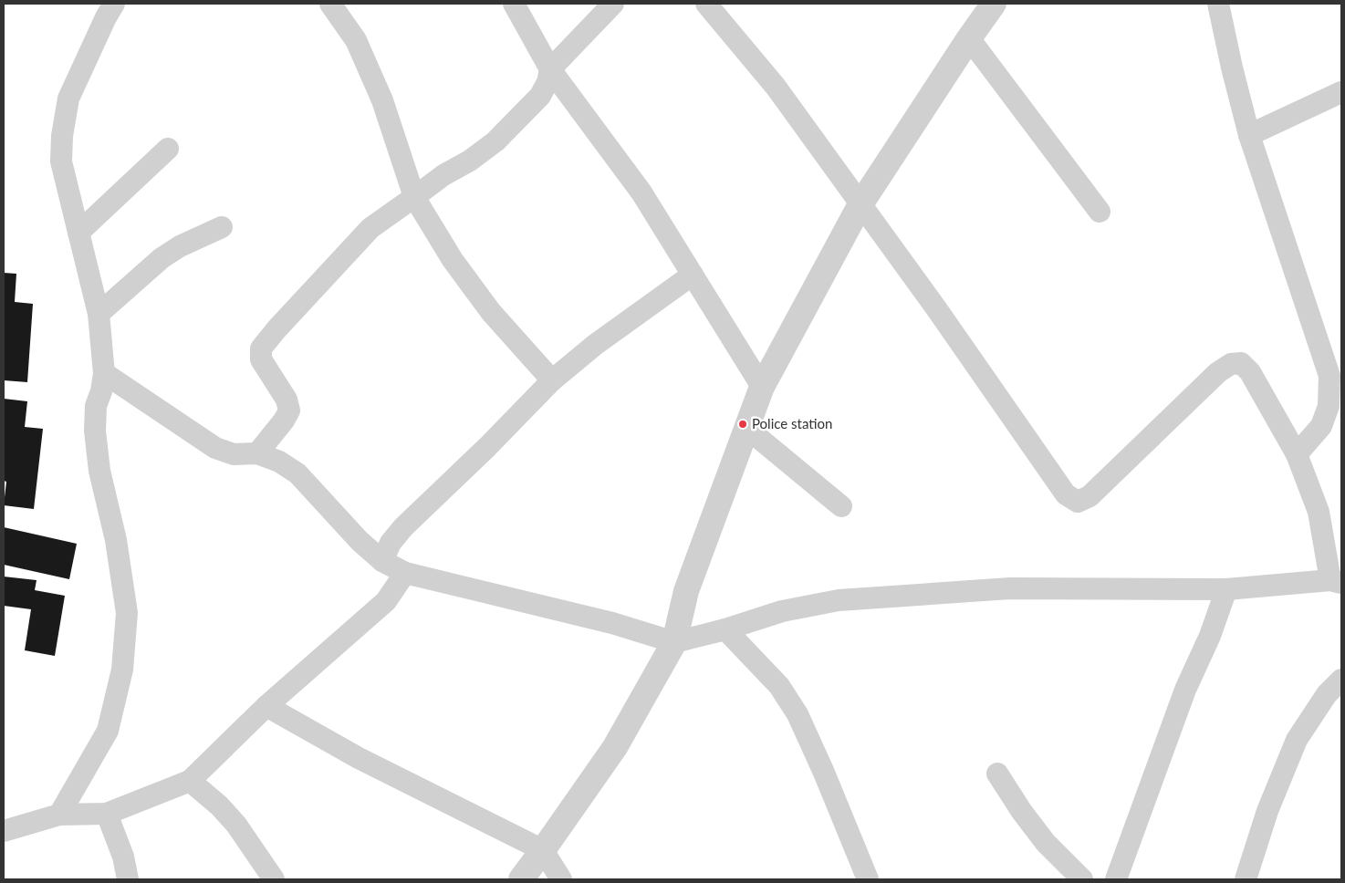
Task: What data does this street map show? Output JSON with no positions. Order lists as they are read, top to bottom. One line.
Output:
{"places":["Police station"]}
